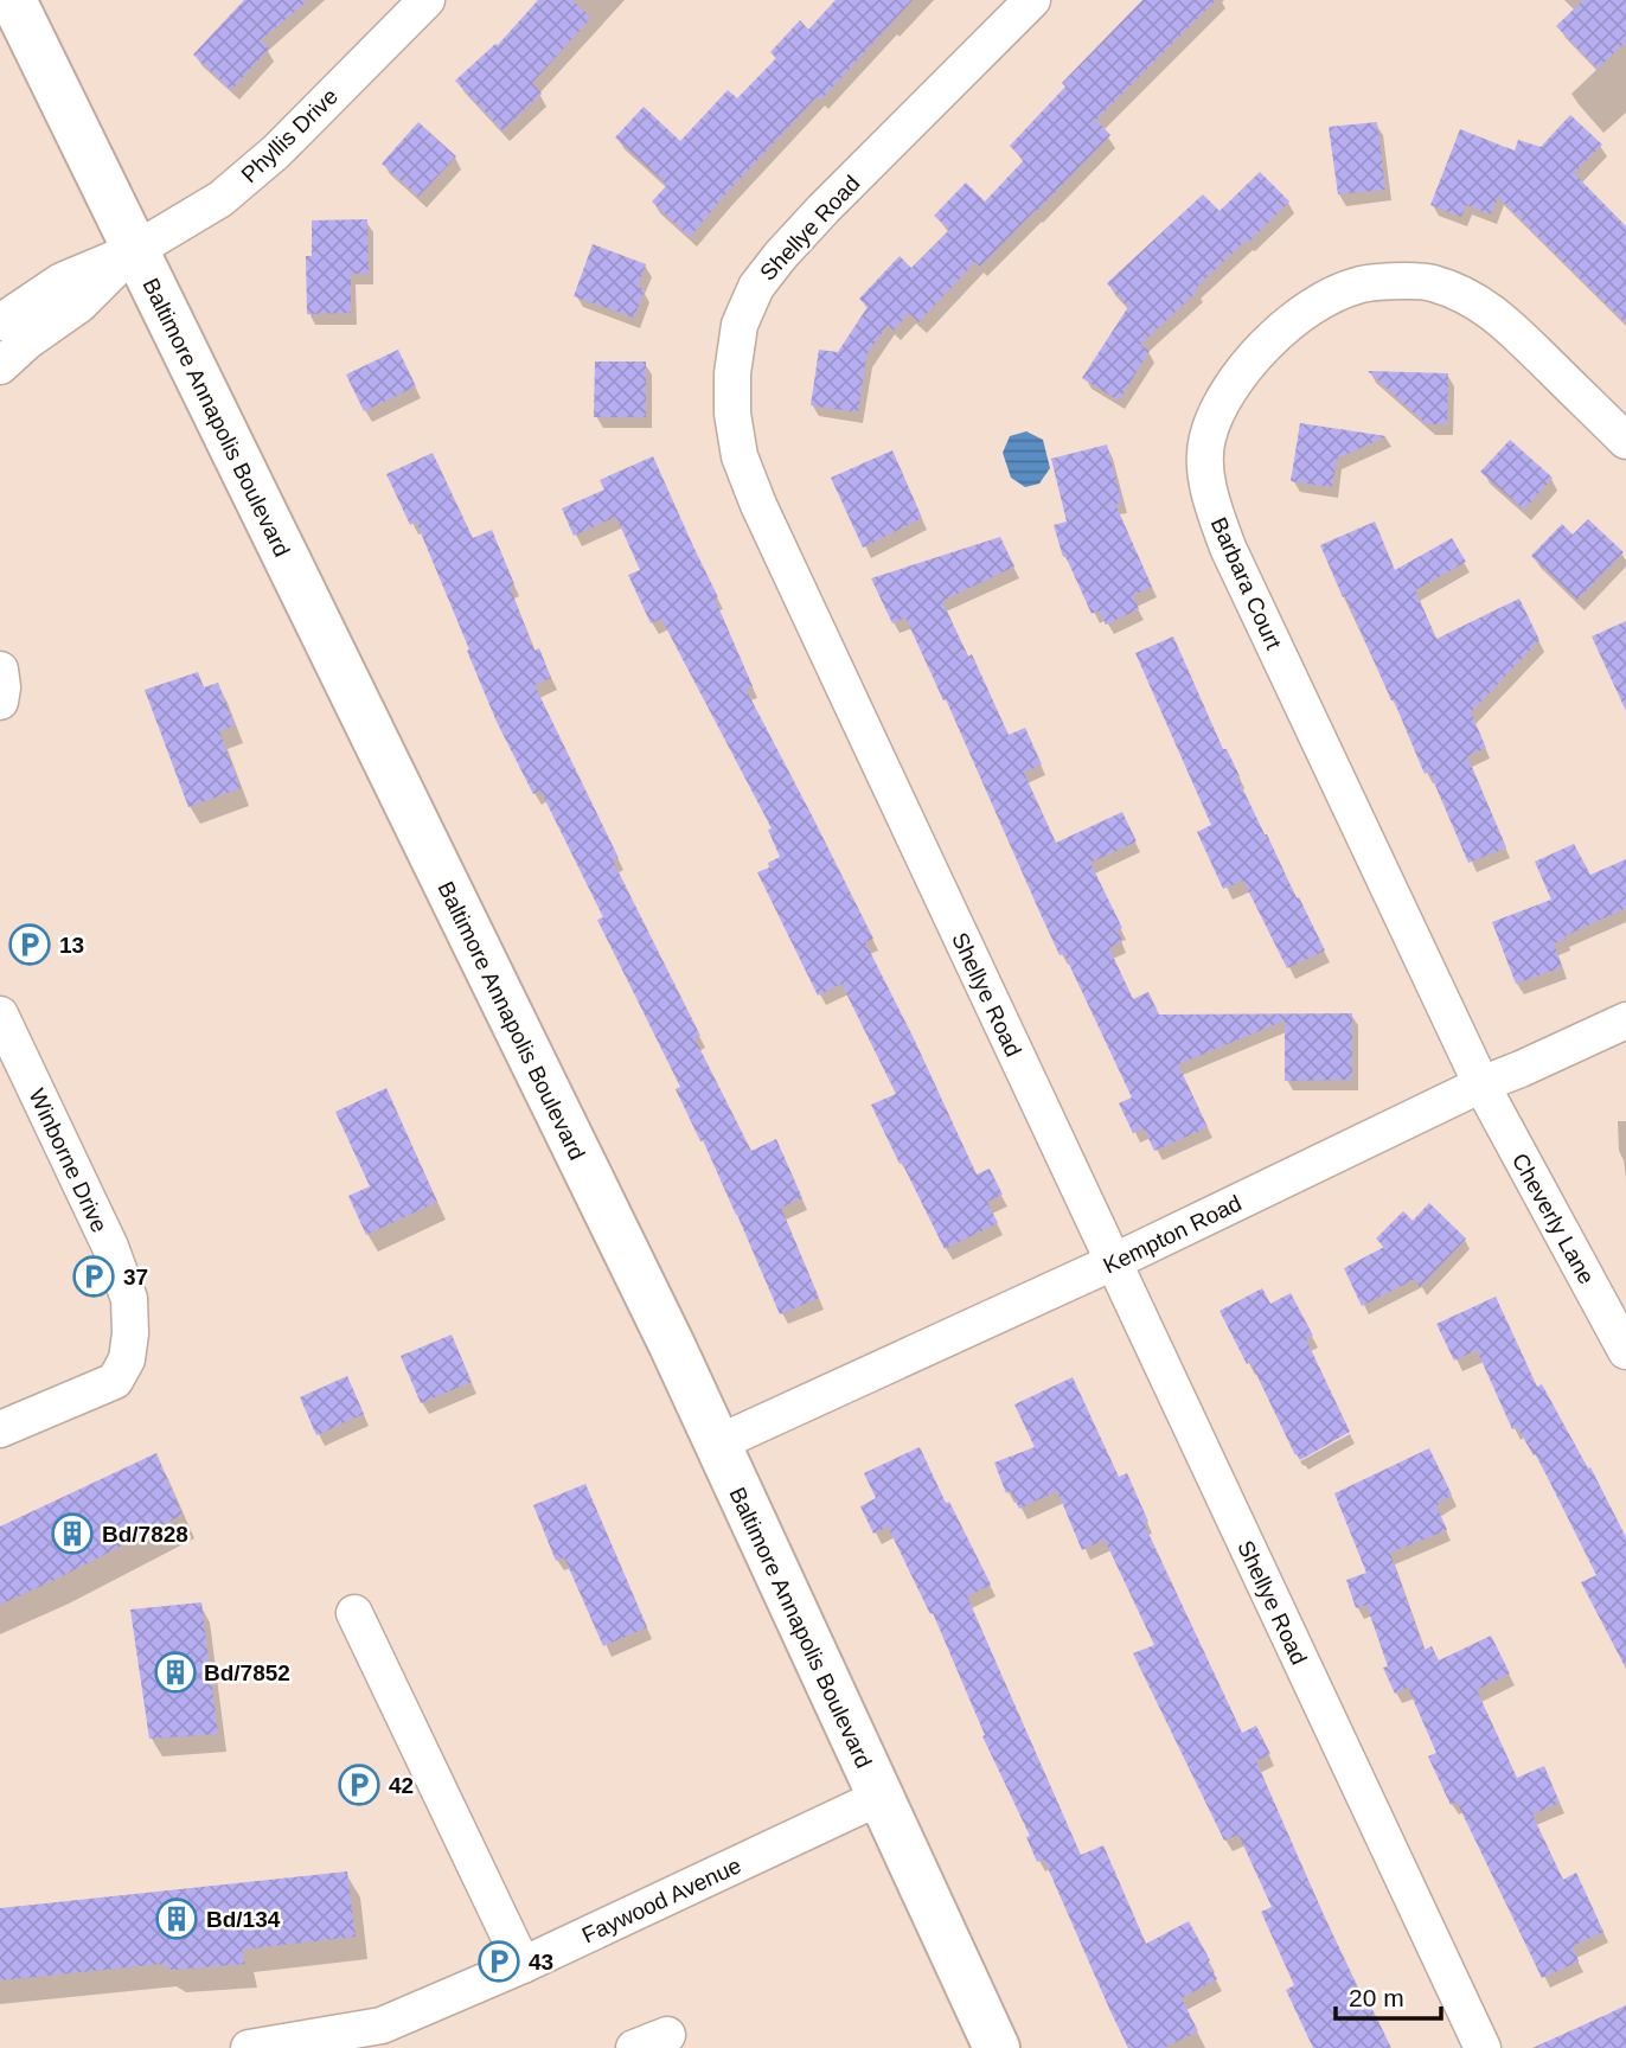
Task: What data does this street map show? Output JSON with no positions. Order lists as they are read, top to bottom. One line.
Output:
{"streets":{"main road":["Baltimore Annapolis Boulevard"],"street":["Phyllis Drive","Shellye Road","Barbara Court","Winborne Drive","Cheverly Lane","Kempton Road","Faywood Avenue"]},"crossings":[["Phyllis Drive","Baltimore Annapolis Boulevard"],["Shellye Road","Kempton Road"],["Baltimore Annapolis Boulevard","Kempton Road"],["Baltimore Annapolis Boulevard","Faywood Avenue"],["Barbara Court","Cheverly Lane"],["Barbara Court","Kempton Road"],["Cheverly Lane","Kempton Road"]],"places":{"parking":["13","37","42","43"],"building":["Bd/7828","Bd/7852","Bd/134"]},"scale_bar":"20 m"}
